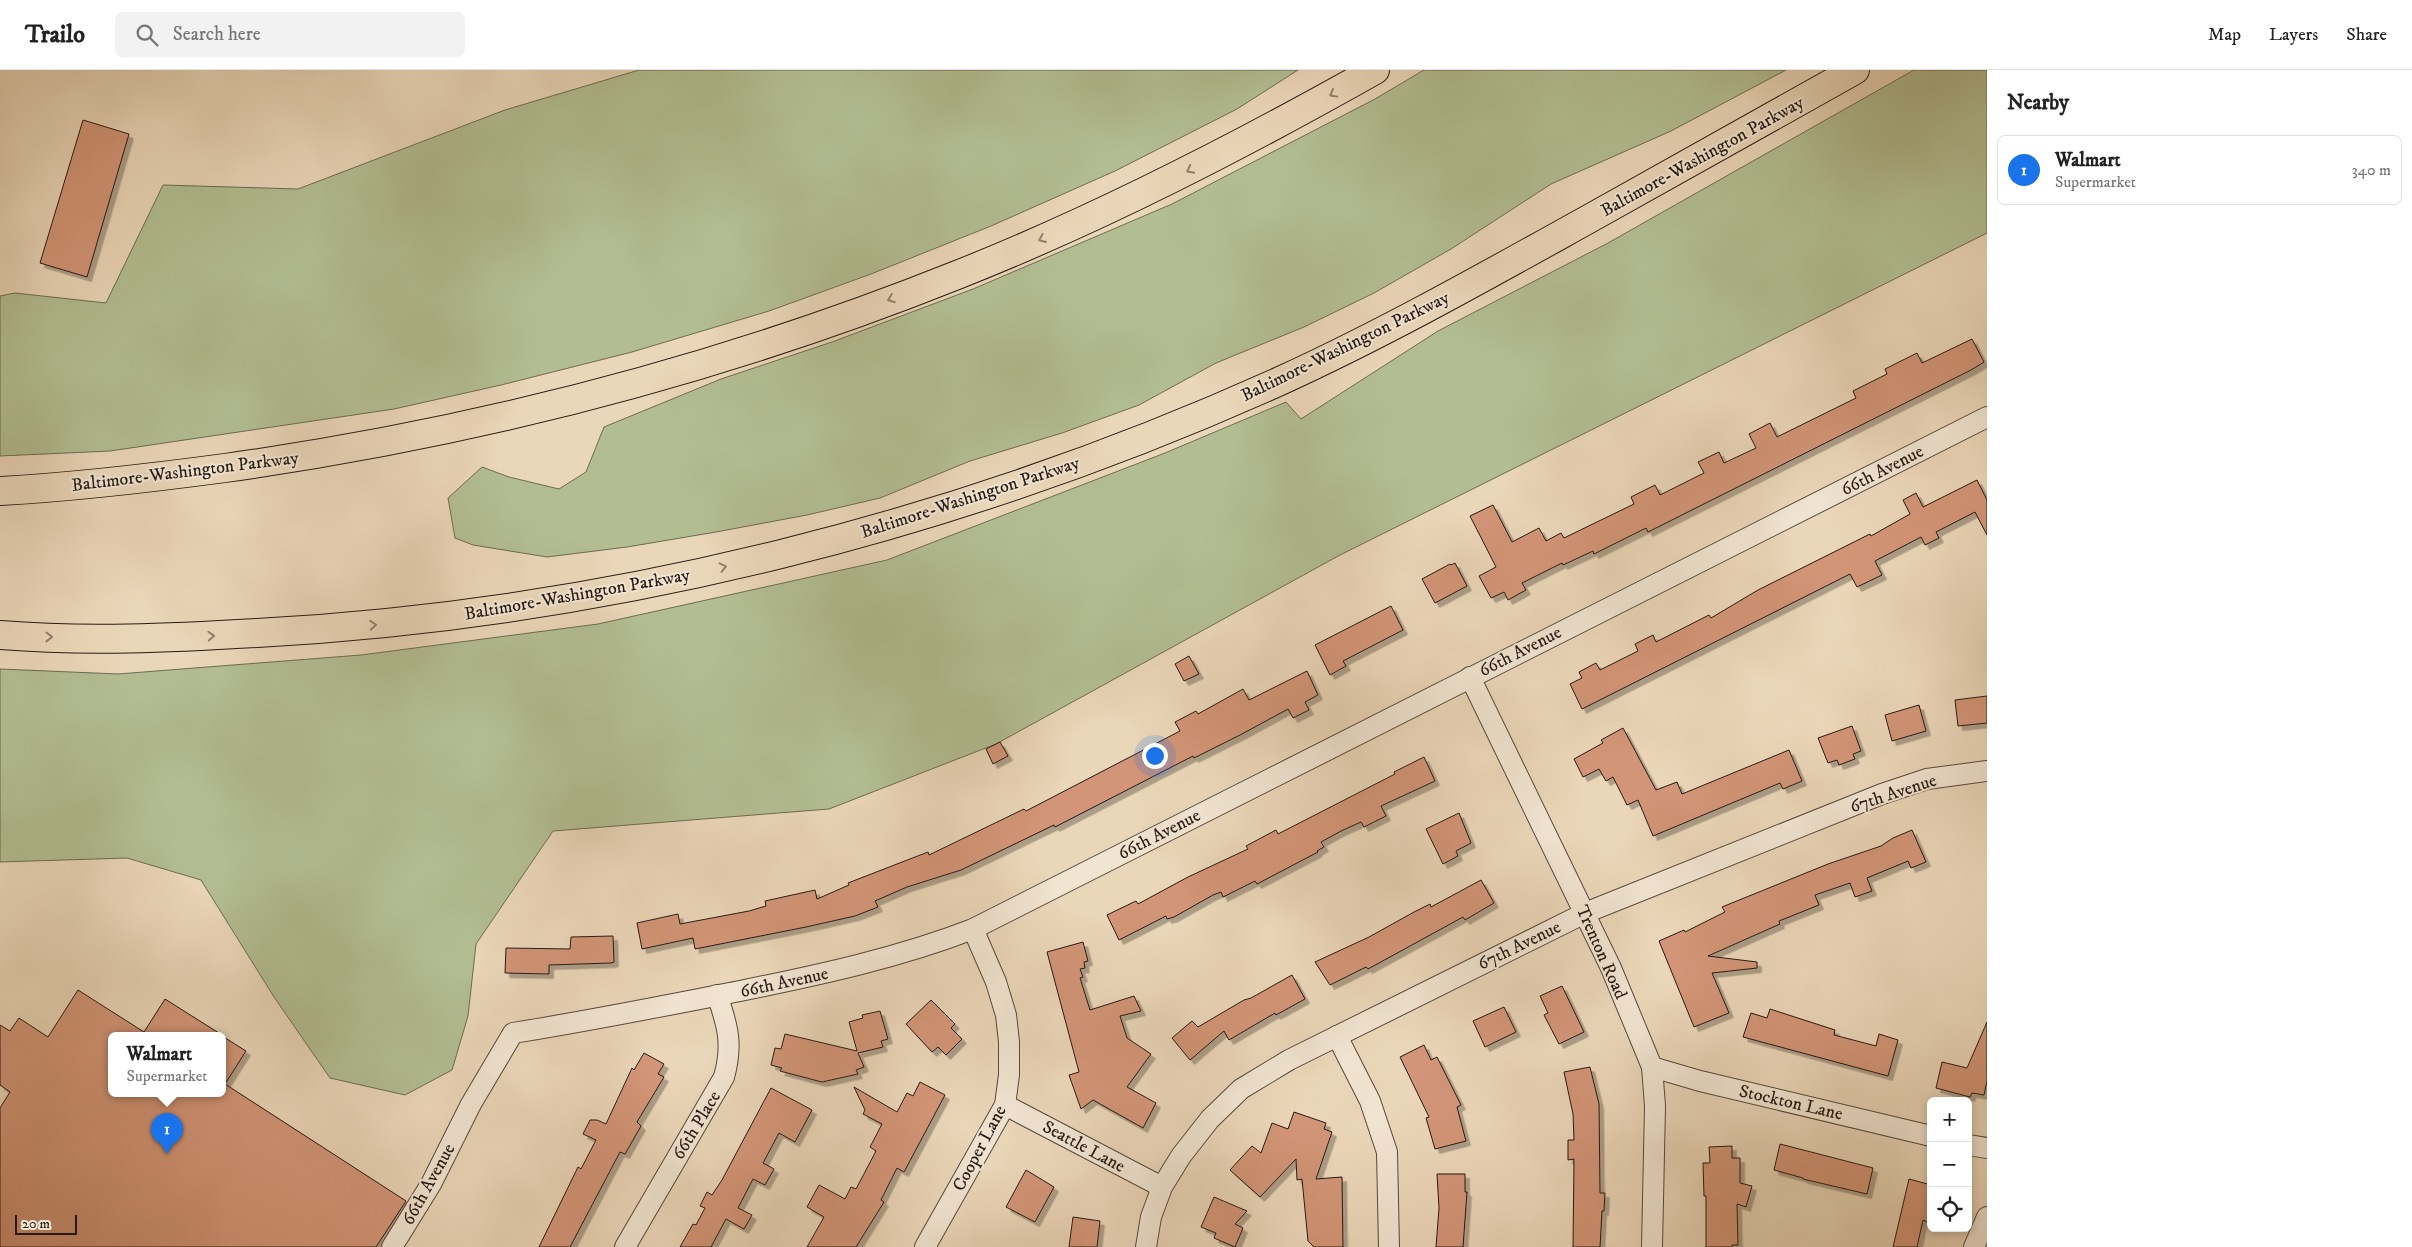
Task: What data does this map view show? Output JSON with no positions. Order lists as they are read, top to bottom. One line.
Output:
{"streets":{"highway":["Baltimore-Washington Parkway"],"street":["66th Avenue","67th Avenue","Trenton Road","Stockton Lane","66th Place","Seattle Lane","Cooper Lane"]},"crossings":[["66th Avenue","Trenton Road"],["66th Avenue","66th Place"],["66th Avenue","Cooper Lane"],["67th Avenue","Trenton Road"],["67th Avenue","Seattle Lane"],["Trenton Road","Stockton Lane"],["Seattle Lane","Cooper Lane"]],"scale_bar":"20 m","page":{"header":"Trailo","search":"Search here","nav":["Map","Layers","Share"],"heading":"Nearby","list":[{"mark":"1","name":"Walmart","note":"Supermarket","value":"340 m"}],"popup":["Walmart","Supermarket"],"map_buttons":["+","−"],"pins":"1","scale":"20 m"}}
